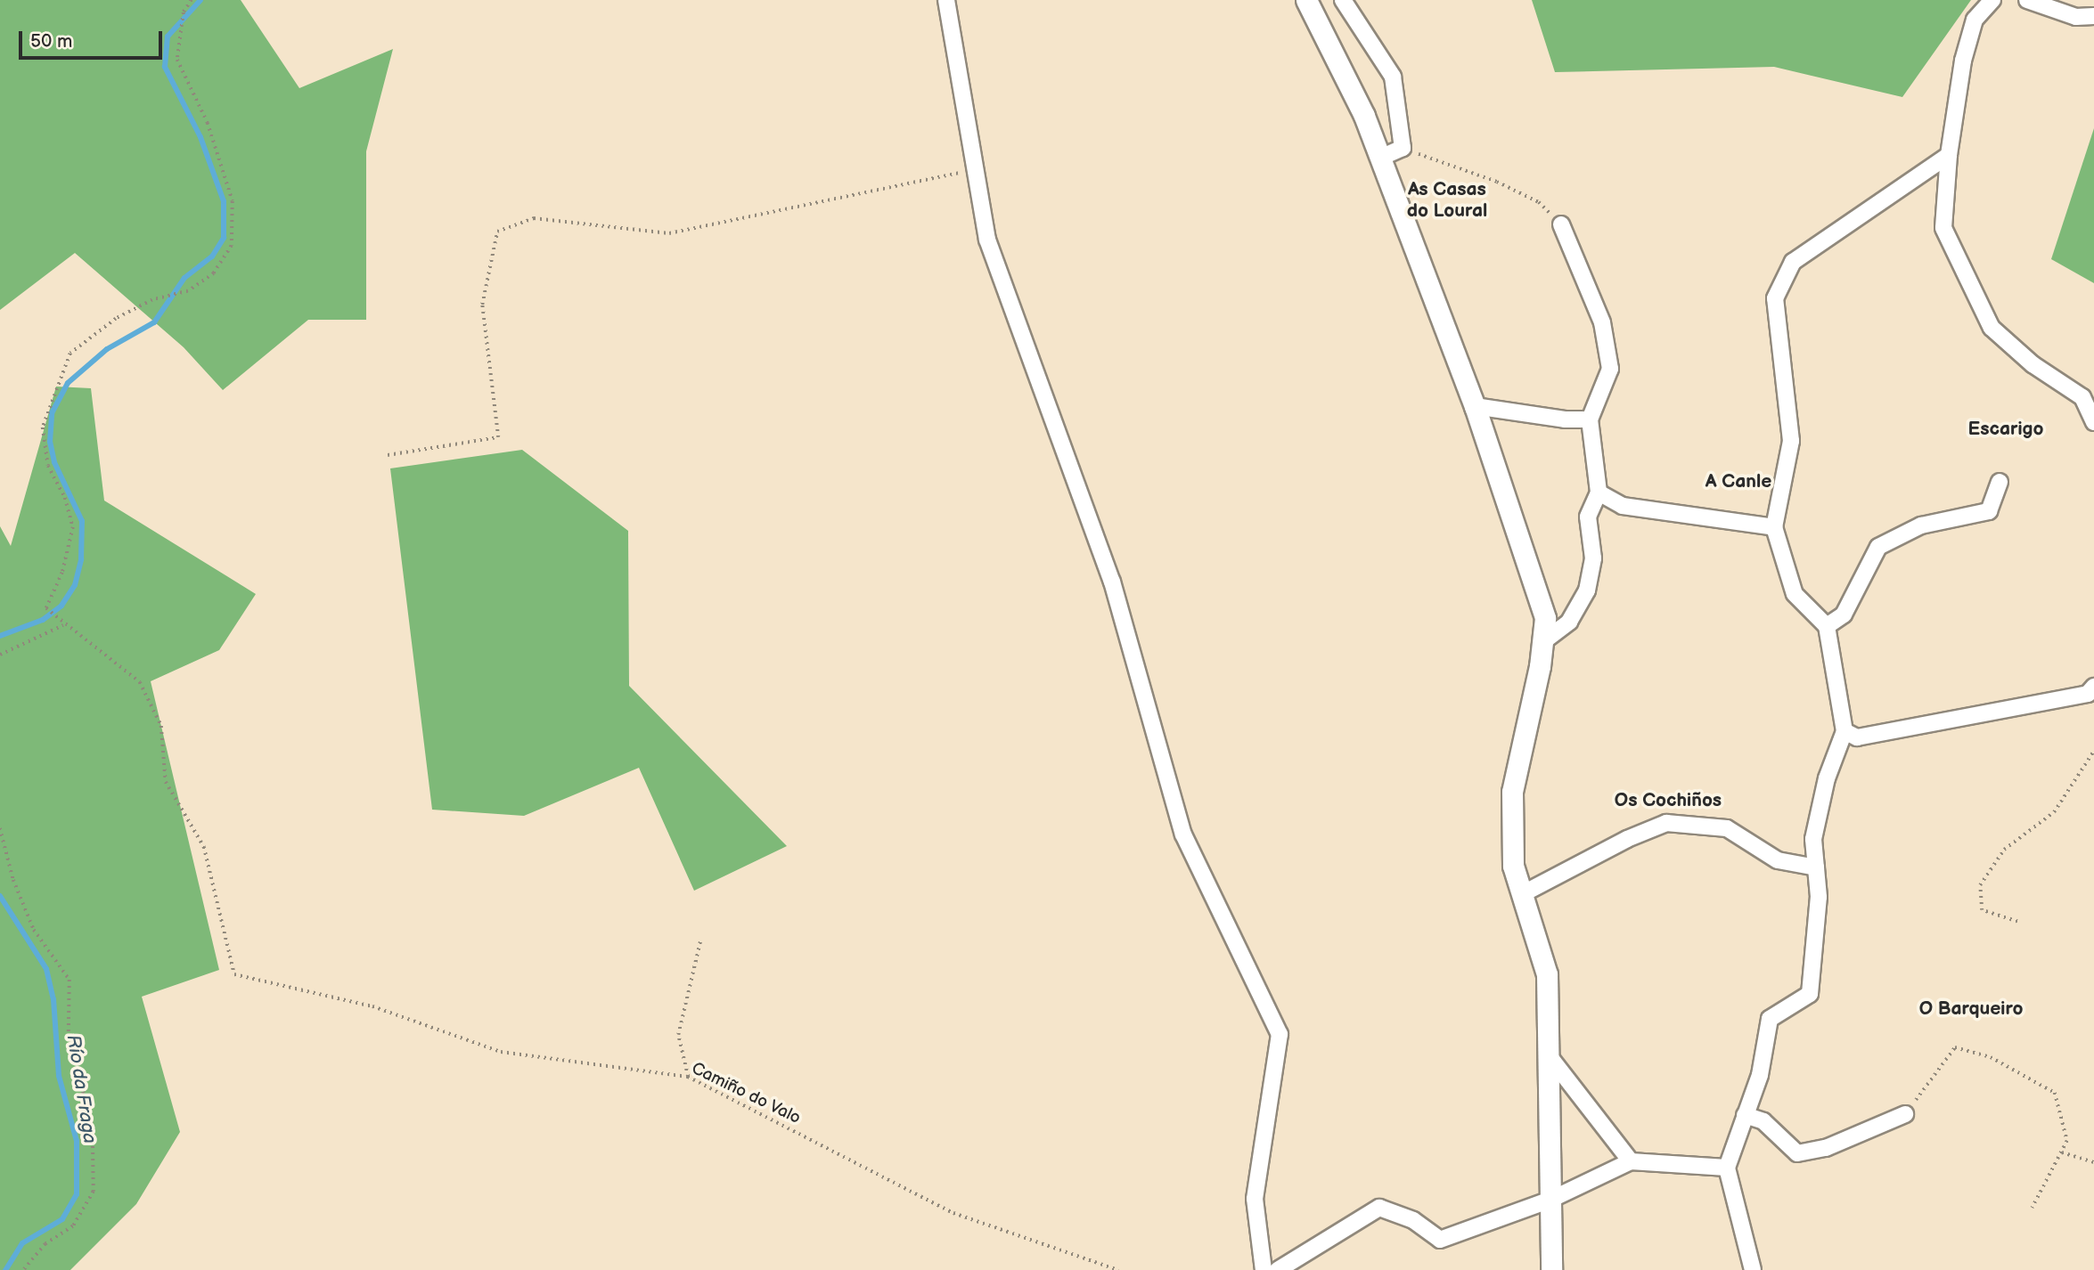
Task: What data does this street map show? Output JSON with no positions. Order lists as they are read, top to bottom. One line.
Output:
{"streets":{"path":["Camiño do Valo"]},"districts":["As Casas do Loural","Escarigo","A Canle","Os Cochiños","O Barqueiro"],"water":["Río da Fraga"],"scale_bar":"50 m"}
